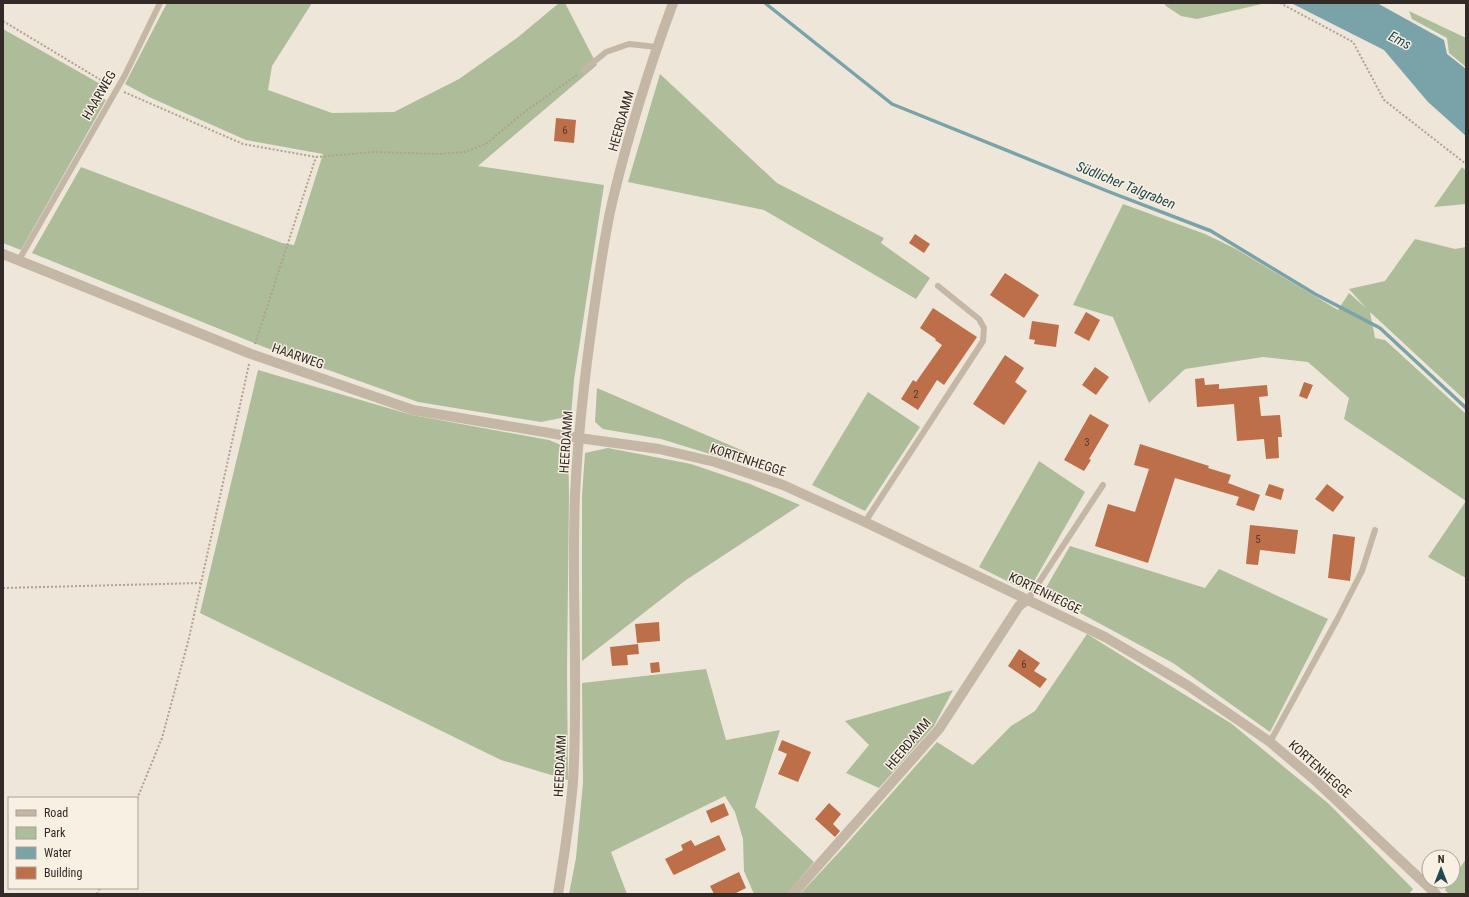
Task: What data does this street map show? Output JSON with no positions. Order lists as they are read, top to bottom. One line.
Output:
{"streets":{"street":["HAARWEG","HEERDAMM","KORTENHEGGE"]},"crossings":[["HAARWEG","HEERDAMM"],["HAARWEG","KORTENHEGGE"],["HEERDAMM","KORTENHEGGE"]],"water":["Ems","Südlicher Talgraben"],"house_numbers":["6","2","3","5","6"],"legend":["Road","Park","Water","Building"],"north":"top"}
